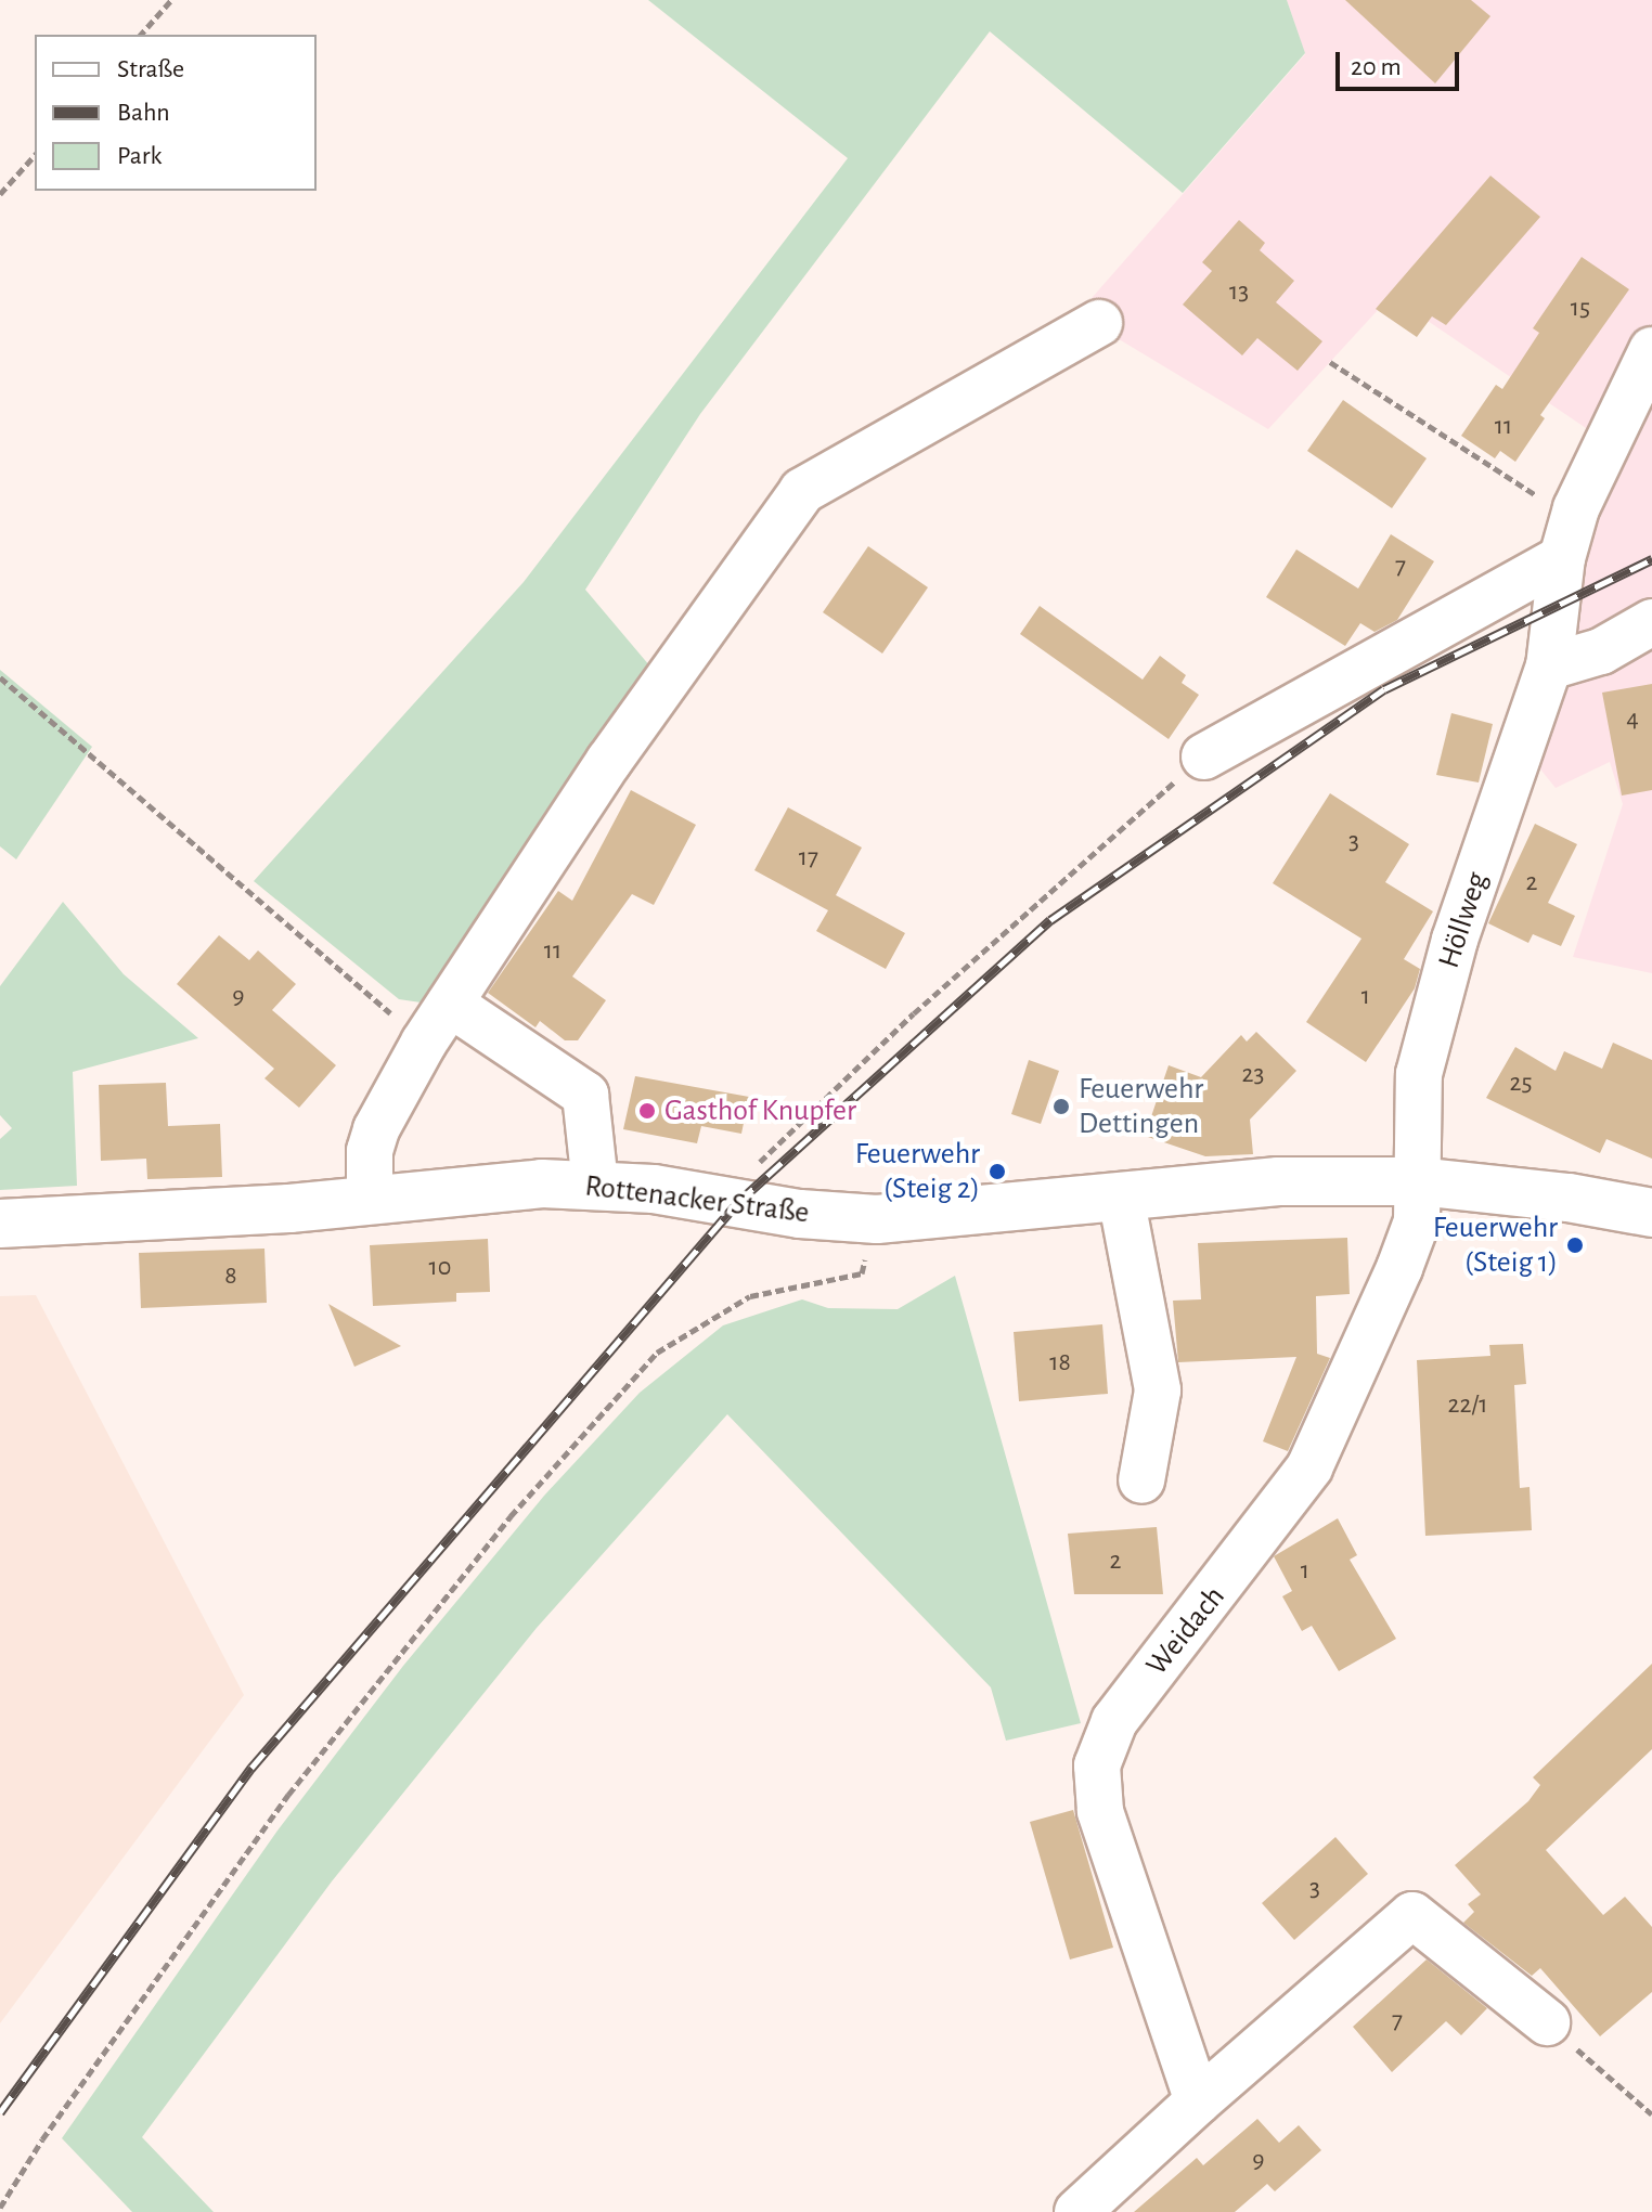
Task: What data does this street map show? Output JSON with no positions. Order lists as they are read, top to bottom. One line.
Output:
{"streets":{"main road":["Rottenacker Straße"],"street":["Höllweg","Weidach"]},"crossings":[["Höllweg","Rottenacker Straße"],["Höllweg","Weidach"],["Rottenacker Straße","Weidach"]],"places":["Feuerwehr Dettingen","Gasthof Knupfer","Feuerwehr (Steig 2)","Feuerwehr (Steig 1)"],"house_numbers":["13","15","11","7","4","3","17","2","11","9","1","23","25","10","8","18","22/1","2","1","3","7","9"],"legend":["Straße","Bahn","Park"],"scale_bar":"20 m"}
